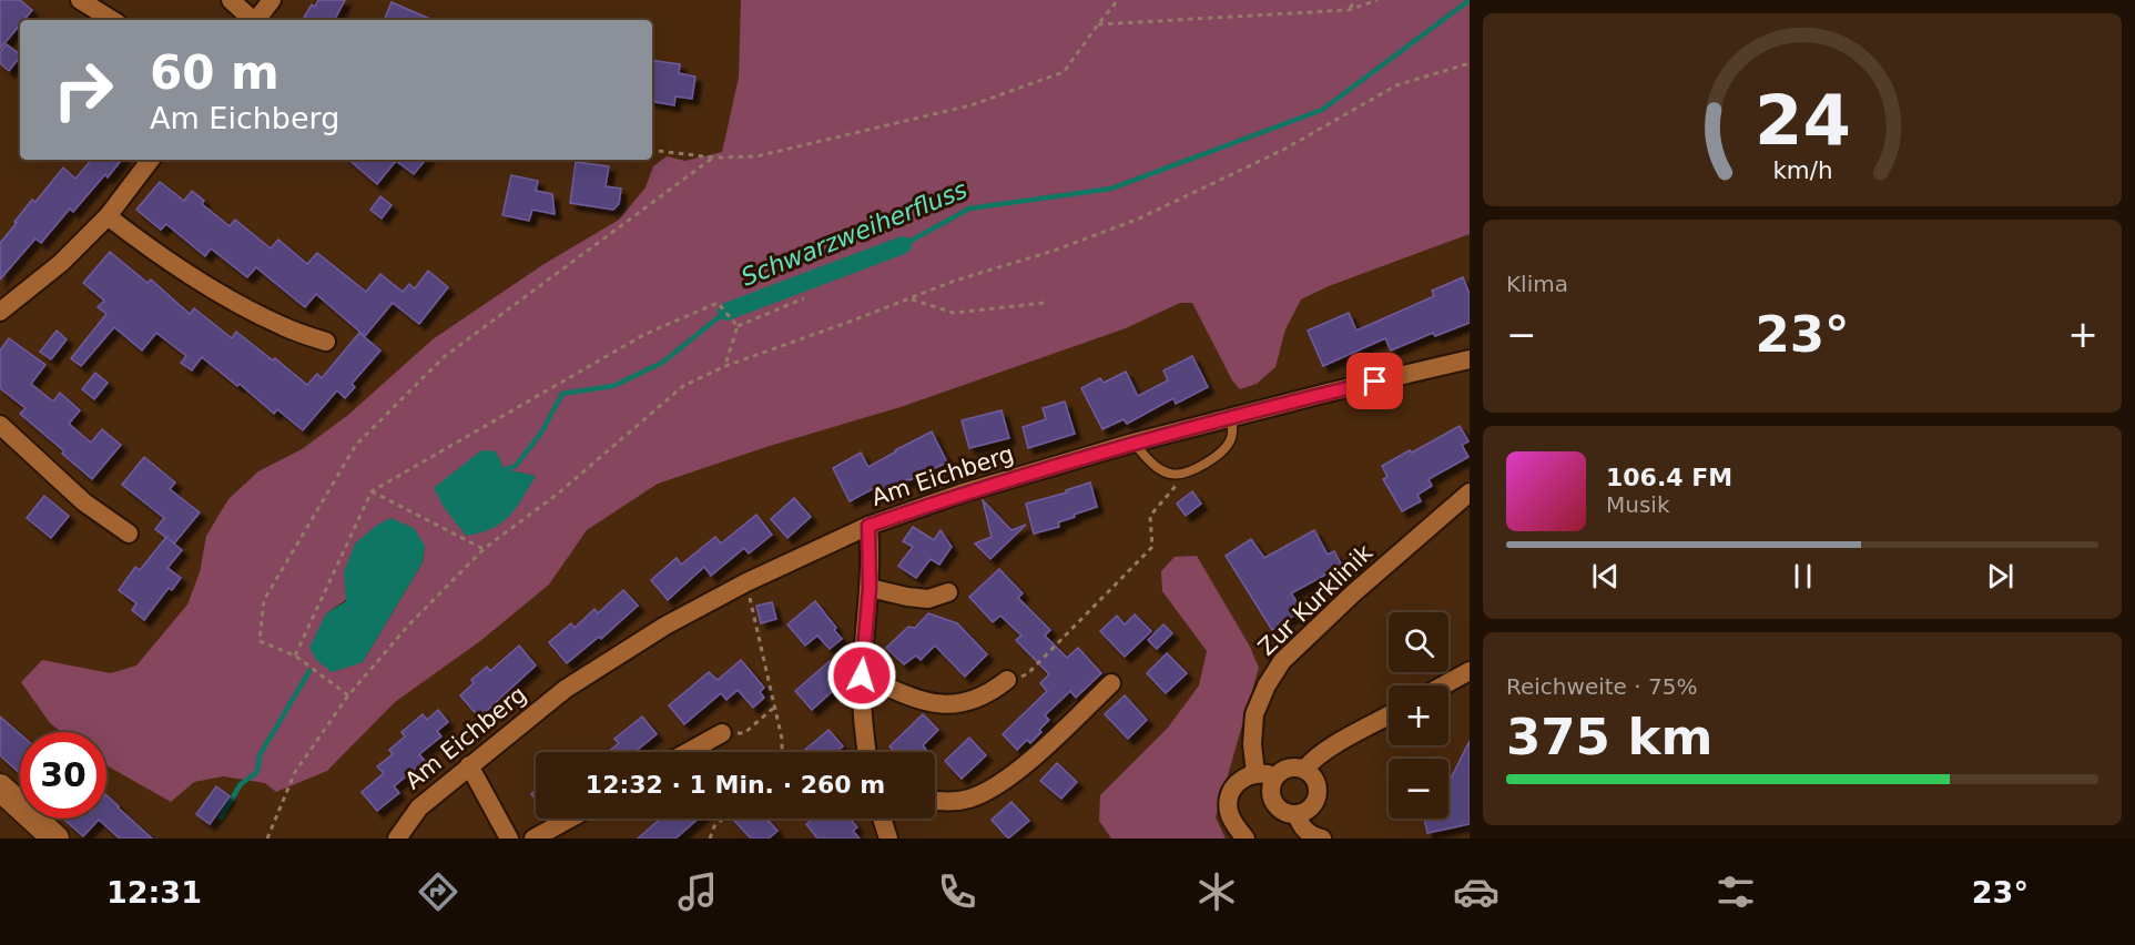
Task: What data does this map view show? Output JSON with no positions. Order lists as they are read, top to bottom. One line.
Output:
{"streets":{"street":["Am Eichberg","Zur Kurklinik"]},"water":["Schwarzweiherfluss"],"page":{"turn":["60 m","Am Eichberg"],"tile":["Klima",["Reichweite · 75%","375 km"]],"heat":["−","23°","+"],"song":["106.4 FM","Musik"],"map_buttons":["+","−"],"limit":"30","trip":"12:32 · 1 Min. · 260 m","tabs":["12:31","23°"],"gauge":["24","km/h"]}}
